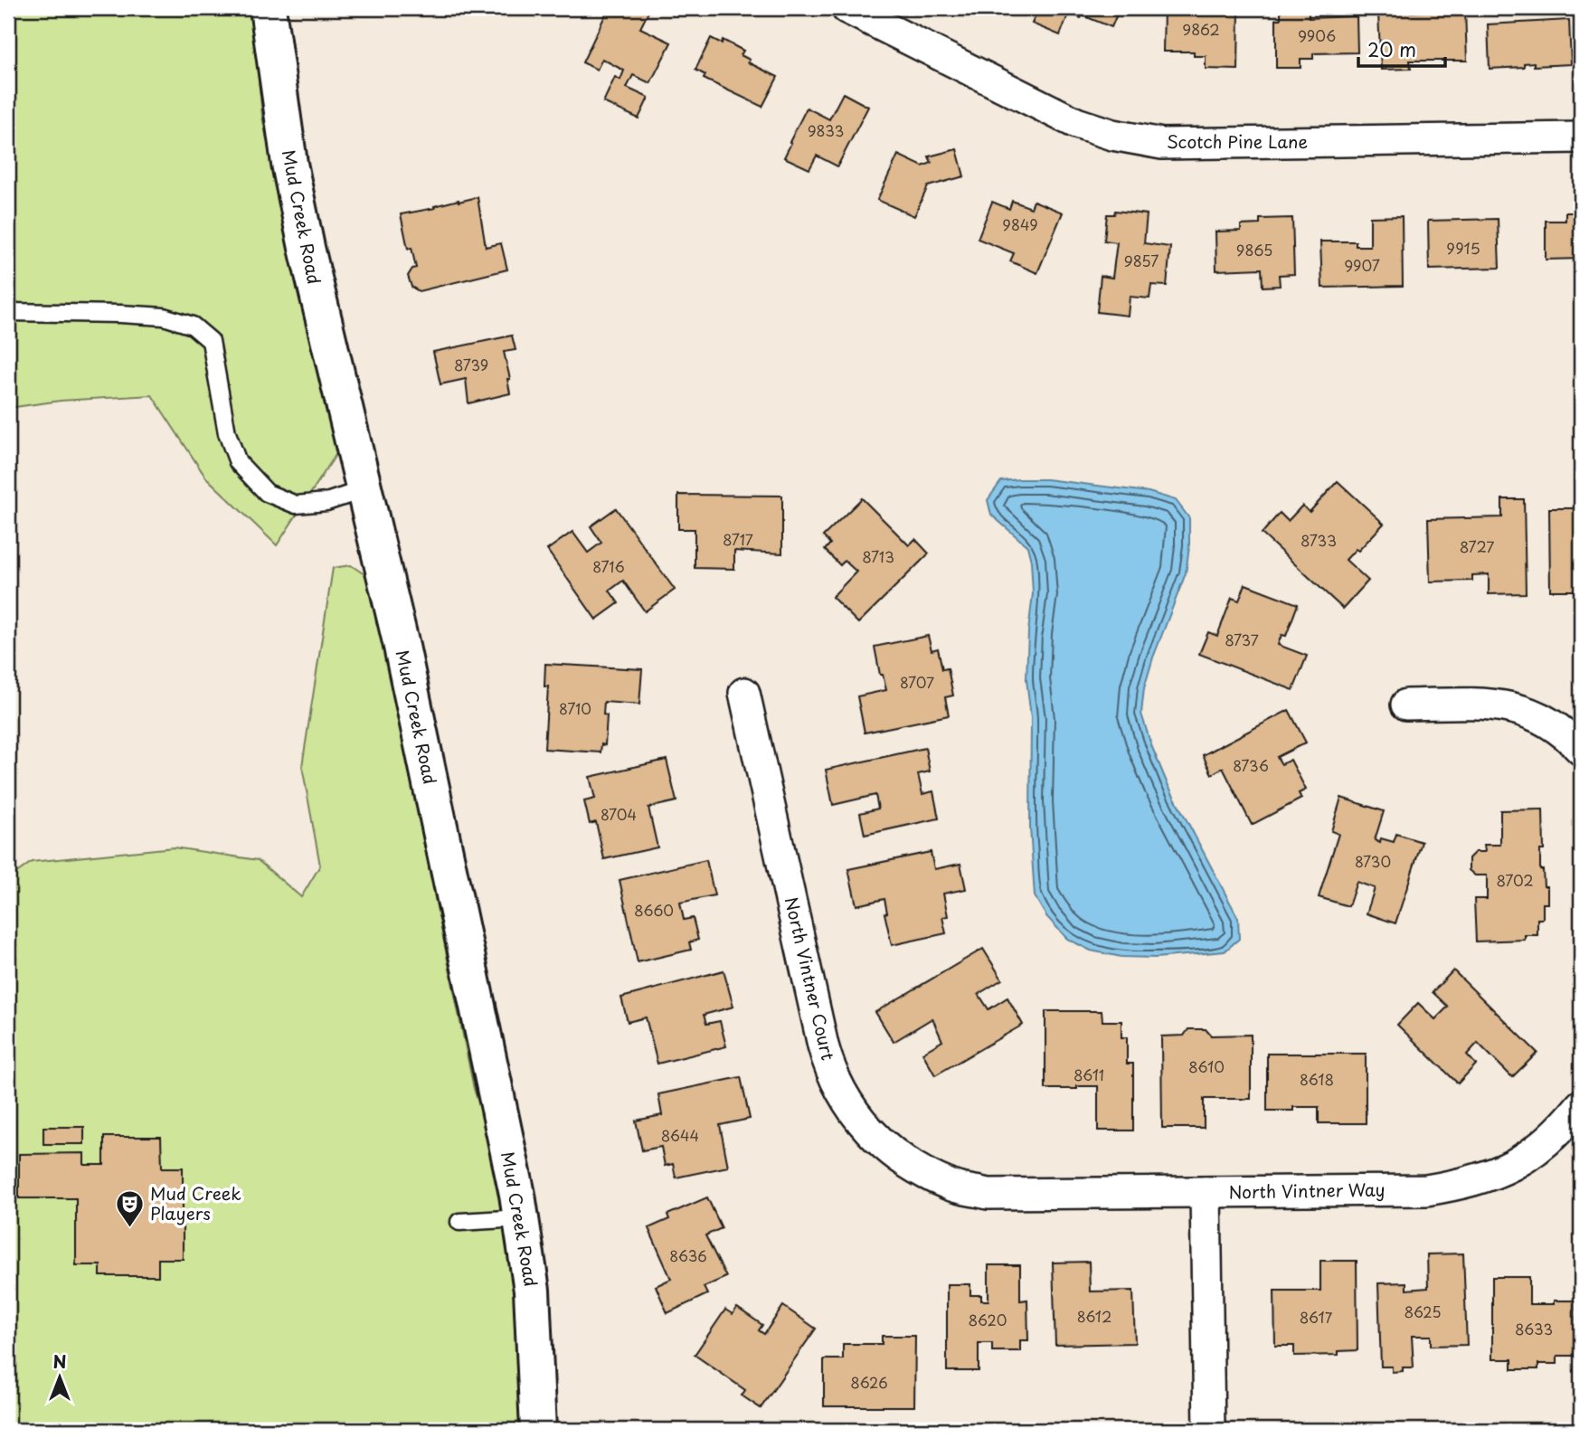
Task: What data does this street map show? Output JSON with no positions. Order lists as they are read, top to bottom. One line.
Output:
{"streets":{"street":["Scotch Pine Lane","Mud Creek Road","North Vintner Court","North Vintner Way"]},"crossings":[["North Vintner Court","North Vintner Way"]],"places":{"theatre":["Mud Creek Players"]},"house_numbers":["9862","9906","9833","9849","9915","9865","9857","9907","8739","8717","8733","8727","8713","8716","8737","8707","8710","8736","8704","8730","8702","8660","8610","8611","8618","8644","8636","8625","8612","8617","8620","8633","8626"],"scale_bar":"20 m","north":"top"}
